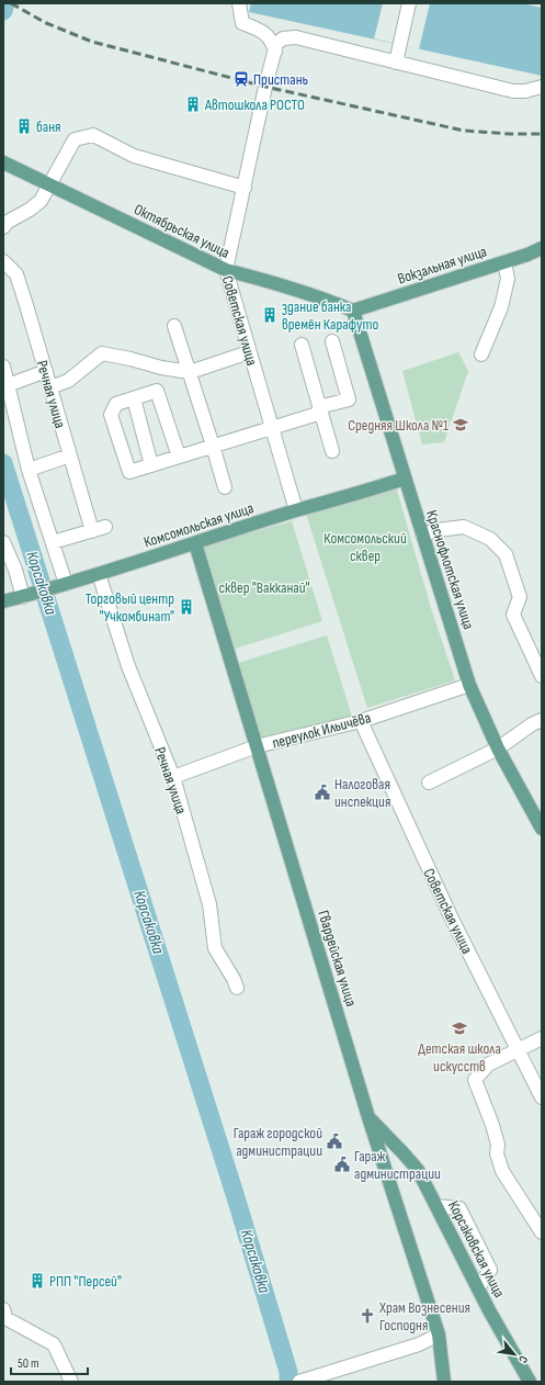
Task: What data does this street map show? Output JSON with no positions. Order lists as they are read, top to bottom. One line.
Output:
{"streets":{"main road":["Октябрьская улица","Вокзальная улица","Комсомольская улица","Краснофлотская улица","Гвардейская улица","Корсаковская улица"],"street":["Советская улица","Речная улица","переулок Ильичёва"]},"crossings":[["Октябрьская улица","Вокзальная улица"],["Октябрьская улица","Советская улица"],["Октябрьская улица","Краснофлотская улица"],["Вокзальная улица","Краснофлотская улица"],["Советская улица","Комсомольская улица"],["Советская улица","переулок Ильичёва"],["Речная улица","Комсомольская улица"],["Речная улица","переулок Ильичёва"],["Комсомольская улица","Краснофлотская улица"],["Комсомольская улица","Гвардейская улица"],["Краснофлотская улица","переулок Ильичёва"],["переулок Ильичёва","Гвардейская улица"],["Гвардейская улица","Корсаковская улица"]],"water":["Корсаковка"],"parks":["Комсомольский сквер","сквер \"Вакканай\""],"places":{"station":["Пристань"],"building":["Автошкола РОСТО","баня","здание банка времён Карафуто","Торговый центр \"Учкомбинат\"","РПП \"Персей\""],"school or university":["Средняя Школа №1","Детская школа искусств"],"public building":["Налоговая инспекция","Гараж городской администрации","Гараж администрации"],"church":["Храм Вознесения Господня"]},"scale_bar":"50 m","north":"bottom right"}
